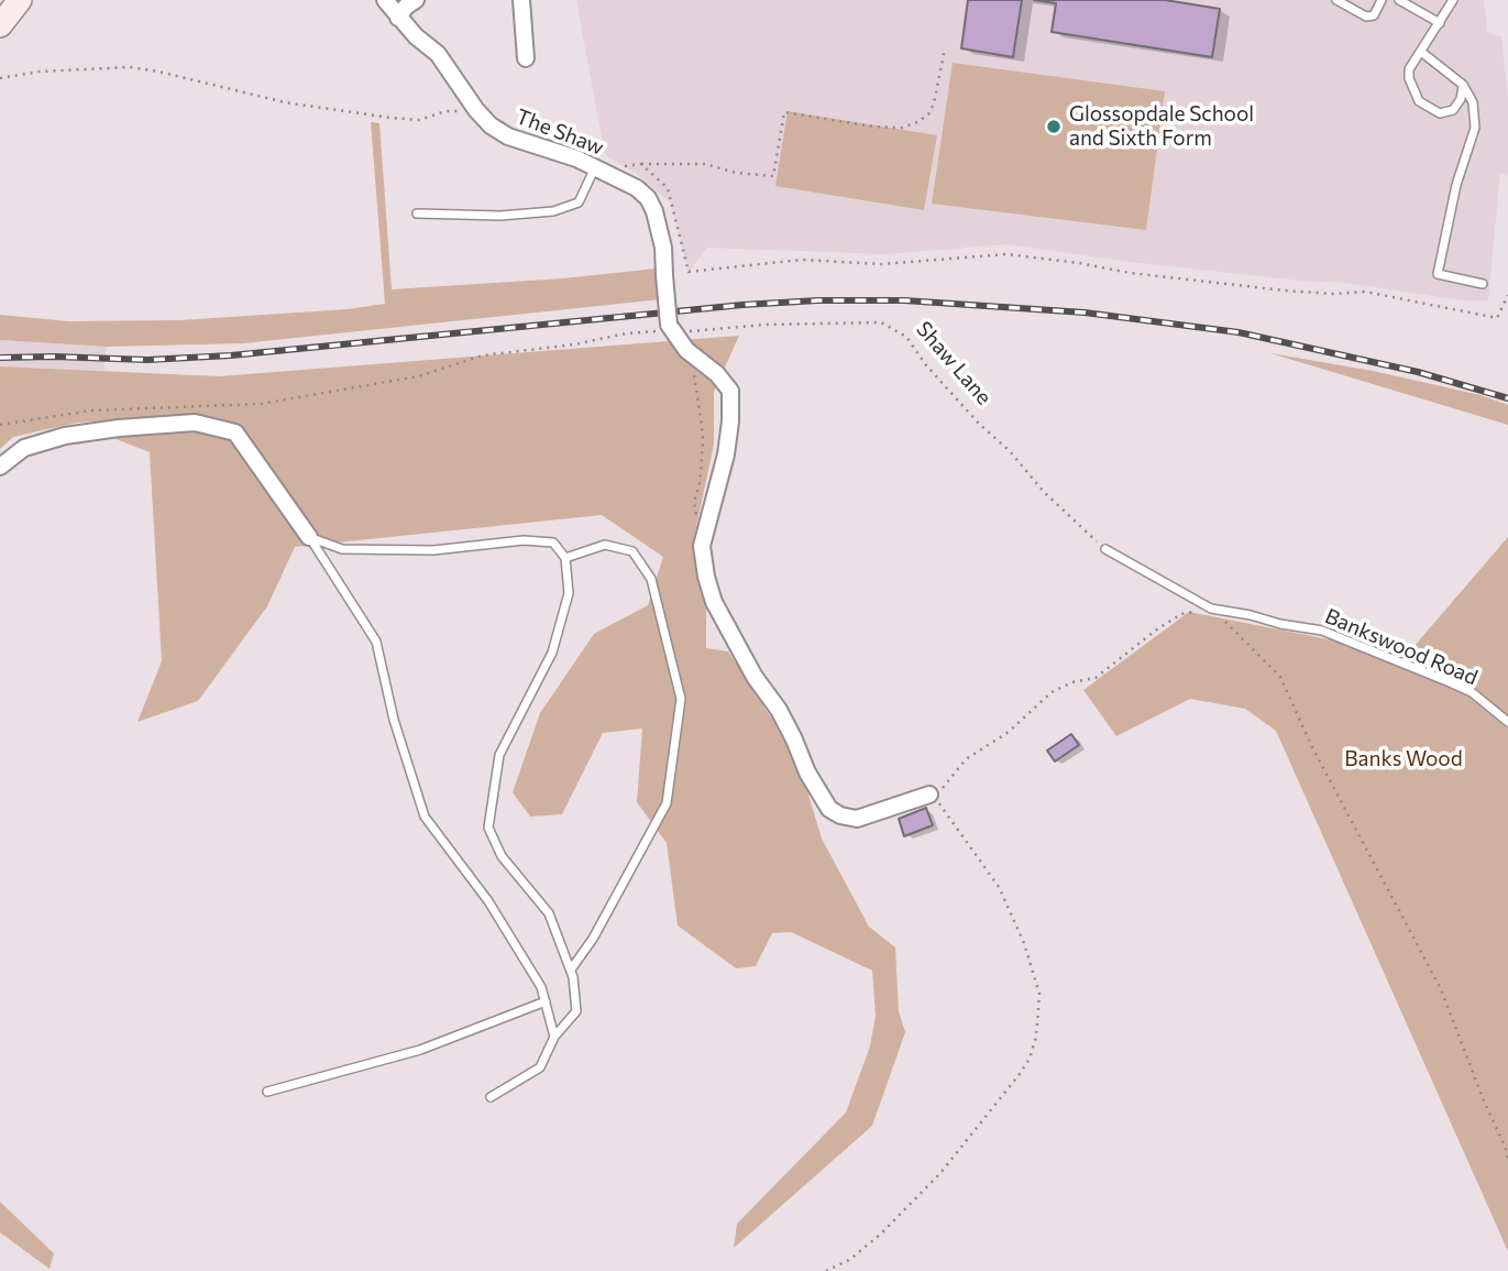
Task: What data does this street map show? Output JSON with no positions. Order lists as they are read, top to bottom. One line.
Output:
{"streets":{"street":["The Shaw"],"lane":["Bankswood Road"],"path":["Shaw Lane"]},"crossings":[["The Shaw","Shaw Lane"],["Shaw Lane","Bankswood Road"]],"parks":["Banks Wood"],"places":["Glossopdale School and Sixth Form"]}
